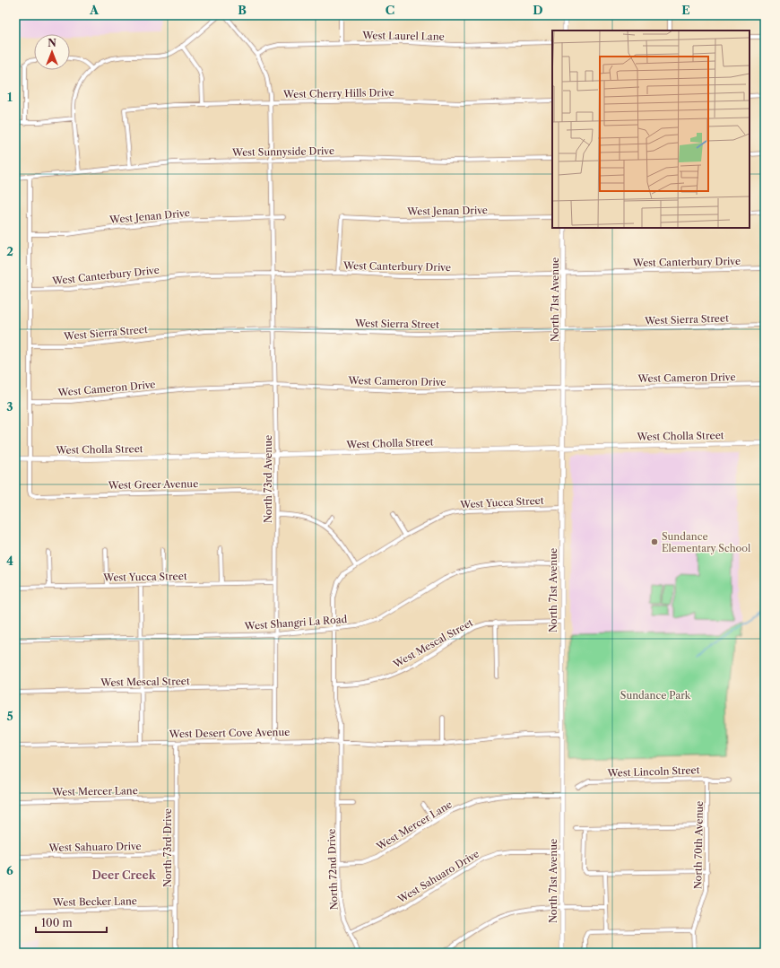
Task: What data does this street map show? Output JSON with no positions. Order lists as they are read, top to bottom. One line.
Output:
{"streets":{"street":["West Laurel Lane","West Cherry Hills Drive","West Sunnyside Drive","West Jenan Drive","West Canterbury Drive","North 71st Avenue","West Sierra Street","West Cameron Drive","West Cholla Street","North 73rd Avenue","West Greer Avenue","West Yucca Street","West Shangri La Road","West Mescal Street","West Desert Cove Avenue","West Lincoln Street","West Mercer Lane","North 70th Avenue","West Sahuaro Drive","North 73rd Drive","North 72nd Drive","West Becker Lane"]},"crossings":[["West Laurel Lane","North 73rd Avenue"],["West Cherry Hills Drive","West Sunnyside Drive"],["West Cherry Hills Drive","North 73rd Avenue"],["West Sunnyside Drive","North 73rd Avenue"],["West Jenan Drive","West Canterbury Drive"],["West Jenan Drive","North 73rd Avenue"],["West Canterbury Drive","North 71st Avenue"],["West Canterbury Drive","North 73rd Avenue"],["North 71st Avenue","West Sierra Street"],["North 71st Avenue","West Cameron Drive"],["North 71st Avenue","West Cholla Street"],["North 71st Avenue","West Yucca Street"],["North 71st Avenue","West Shangri La Road"],["North 71st Avenue","West Mescal Street"],["North 71st Avenue","West Desert Cove Avenue"],["North 71st Avenue","West Mercer Lane"],["North 71st Avenue","West Sahuaro Drive"],["West Sierra Street","North 73rd Avenue"],["West Cameron Drive","North 73rd Avenue"],["West Cholla Street","North 73rd Avenue"],["West Cholla Street","West Greer Avenue"],["North 73rd Avenue","West Greer Avenue"],["North 73rd Avenue","West Yucca Street"],["North 73rd Avenue","West Shangri La Road"],["North 73rd Avenue","West Mescal Street"],["North 73rd Avenue","West Desert Cove Avenue"],["West Yucca Street","North 72nd Drive"],["West Shangri La Road","North 72nd Drive"],["West Mescal Street","North 72nd Drive"],["West Desert Cove Avenue","North 73rd Drive"],["West Desert Cove Avenue","North 72nd Drive"],["West Lincoln Street","North 70th Avenue"],["West Mercer Lane","North 73rd Drive"],["West Mercer Lane","North 72nd Drive"],["West Sahuaro Drive","North 73rd Drive"],["West Sahuaro Drive","North 72nd Drive"],["North 73rd Drive","West Becker Lane"]],"districts":["Deer Creek"],"parks":["Sundance Park"],"places":["Sundance Elementary School"],"scale_bar":"100 m","north":"top","grid":{"columns":["A","B","C","D","E"],"rows":["1","2","3","4","5","6"]}}
